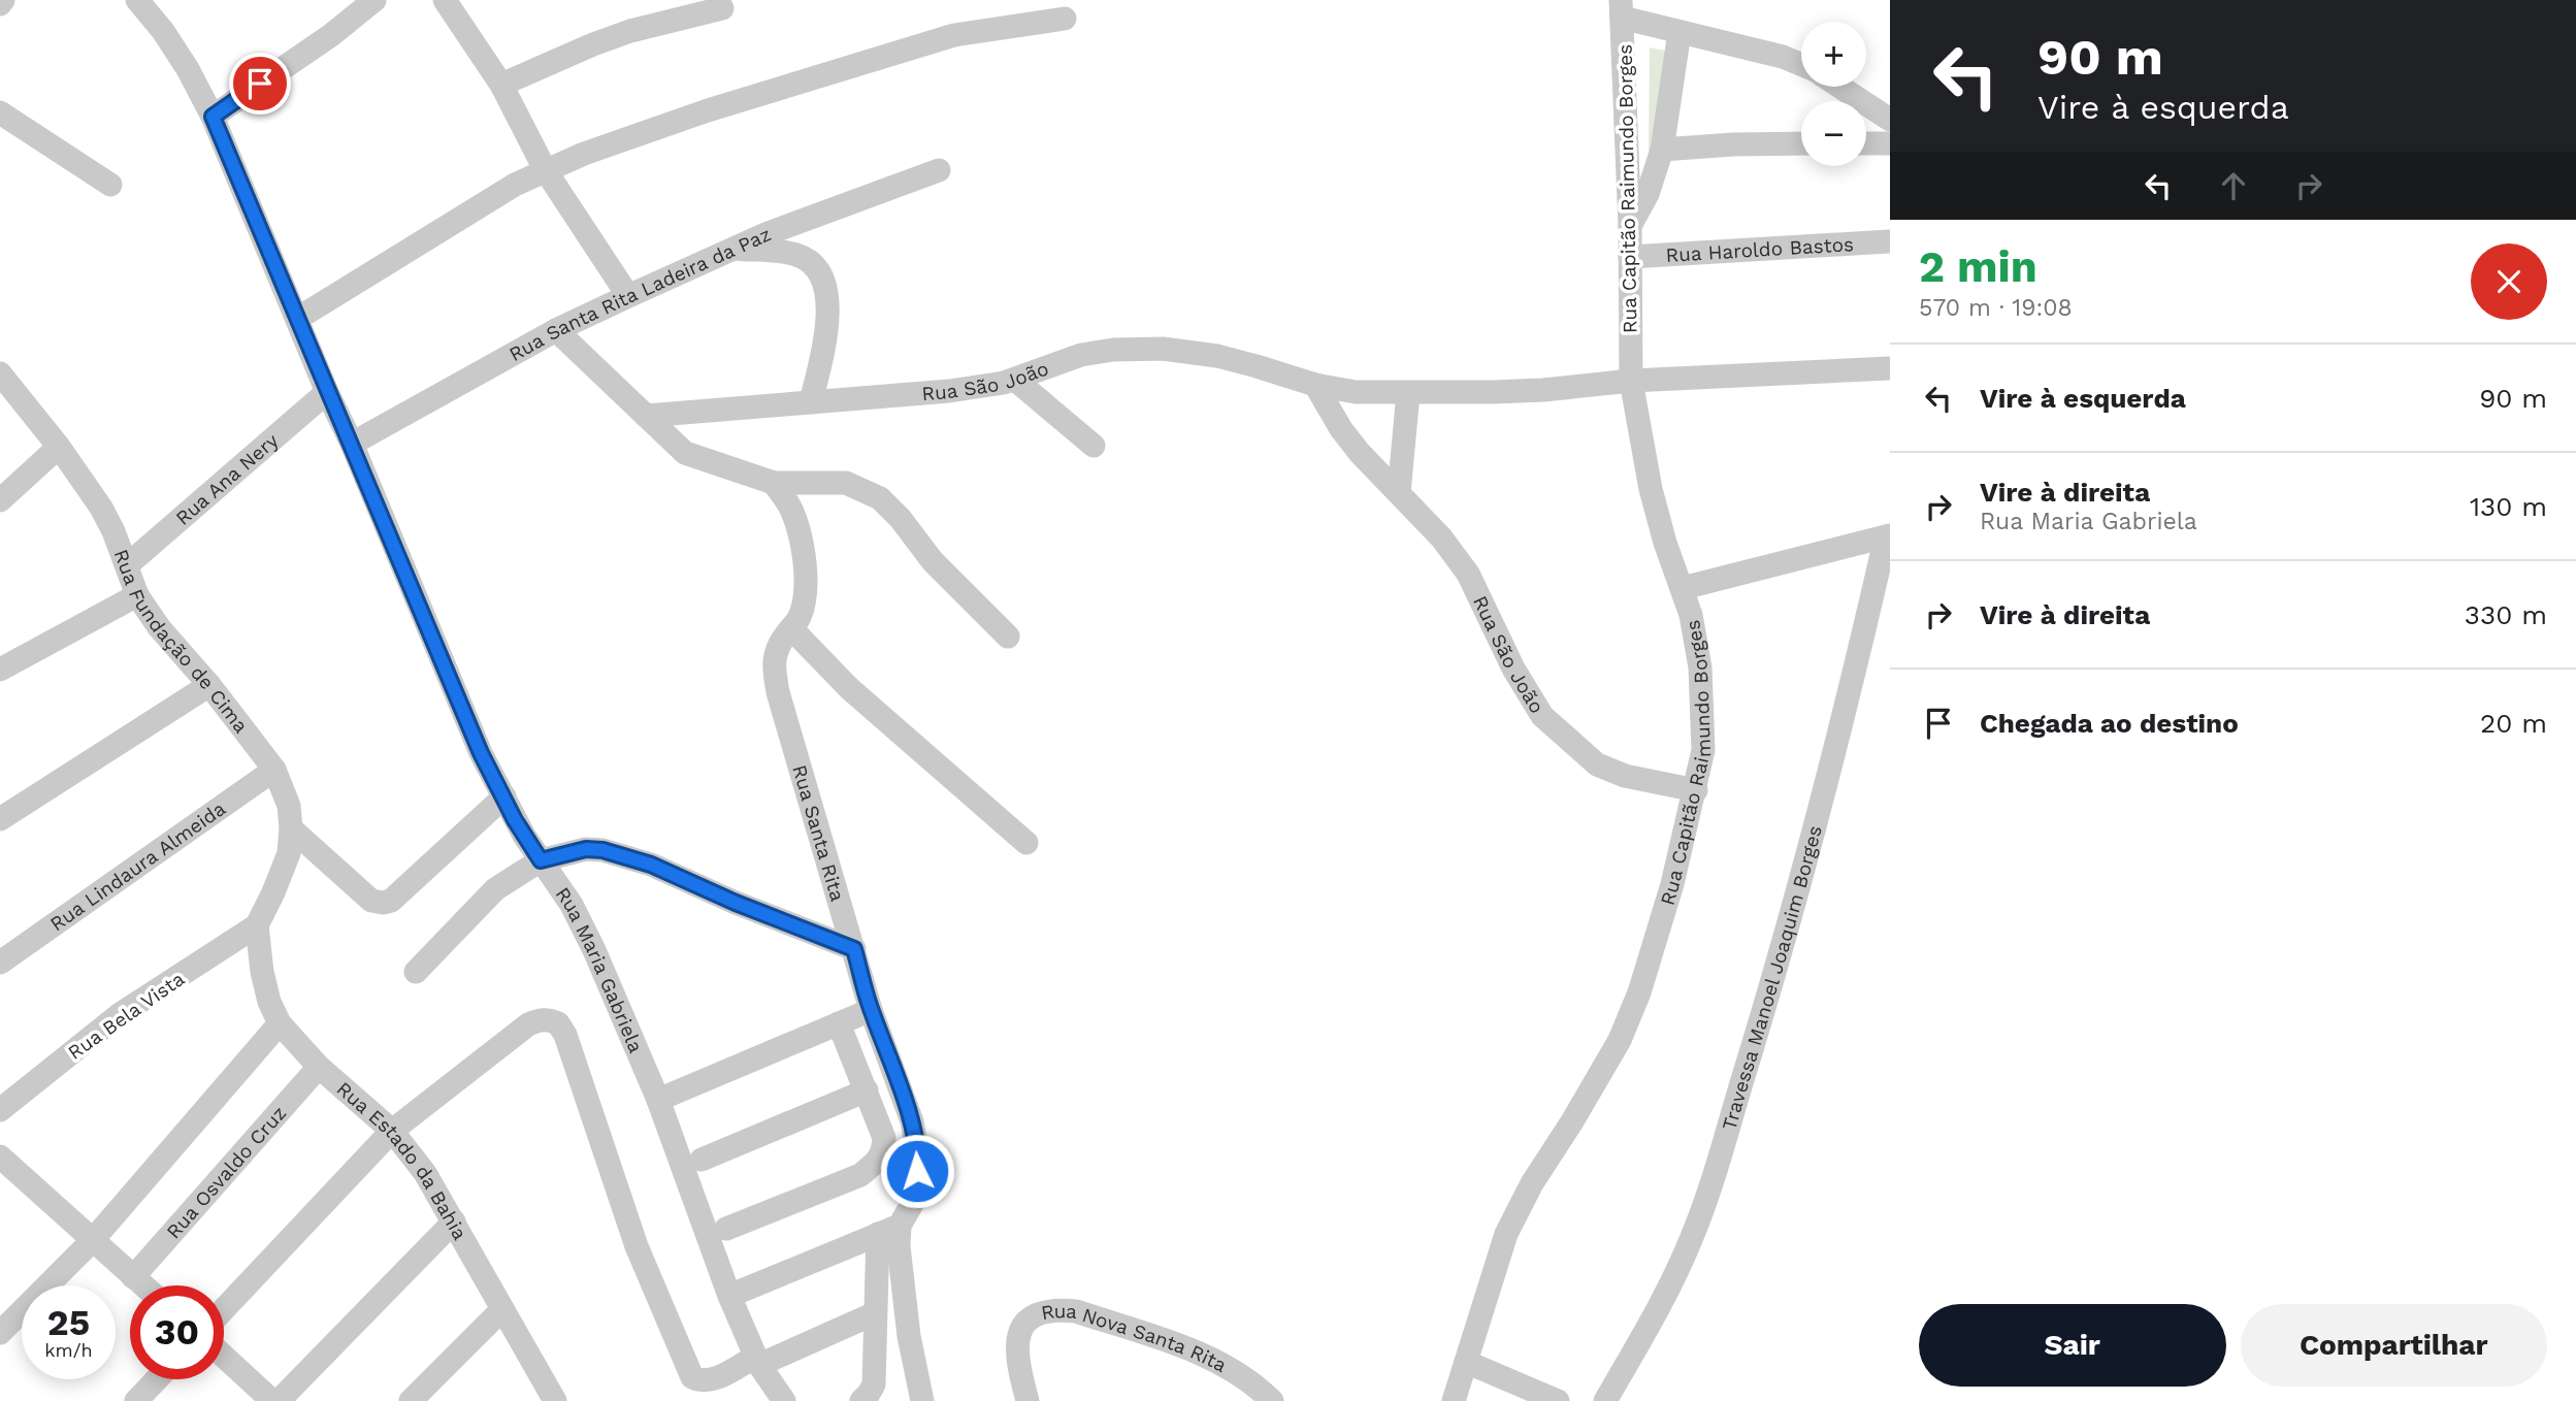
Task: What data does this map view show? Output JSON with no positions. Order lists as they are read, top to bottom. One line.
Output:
{"streets":{"street":["Rua Capitão Raimundo Borges","Rua Haroldo Bastos","Rua Santa Rita Ladeira da Paz","Rua São João","Rua Ana Nery","Rua Fundação de Cima","Rua Santa Rita","Rua Lindaura Almeida","Rua Maria Gabriela","Travessa Manoel Joaquim Borges","Rua Bela Vista","Rua Estado da Bahia","Rua Osvaldo Cruz","Rua Nova Santa Rita"]},"crossings":[["Rua Capitão Raimundo Borges","Rua Haroldo Bastos"],["Rua Capitão Raimundo Borges","Rua São João"],["Rua Santa Rita Ladeira da Paz","Rua Maria Gabriela"],["Rua Ana Nery","Rua Fundação de Cima"],["Rua Ana Nery","Rua Maria Gabriela"],["Rua Fundação de Cima","Rua Lindaura Almeida"],["Rua Fundação de Cima","Rua Bela Vista"],["Rua Fundação de Cima","Rua Estado da Bahia"],["Rua Bela Vista","Rua Estado da Bahia"],["Rua Estado da Bahia","Rua Osvaldo Cruz"]],"page":{"turn":["90 m","Vire à esquerda"],"map_buttons":["+","−"],"heading":["2 min","570 m · 19:08"],"list":[{"name":"Vire à esquerda","value":"90 m"},{"name":"Vire à direita","note":"Rua Maria Gabriela","value":"130 m"},{"name":"Vire à direita","value":"330 m"},{"name":"Chegada ao destino","value":"20 m"}],"speed":"25 km/h","limit":"30","buttons":["Sair","Compartilhar"]}}
